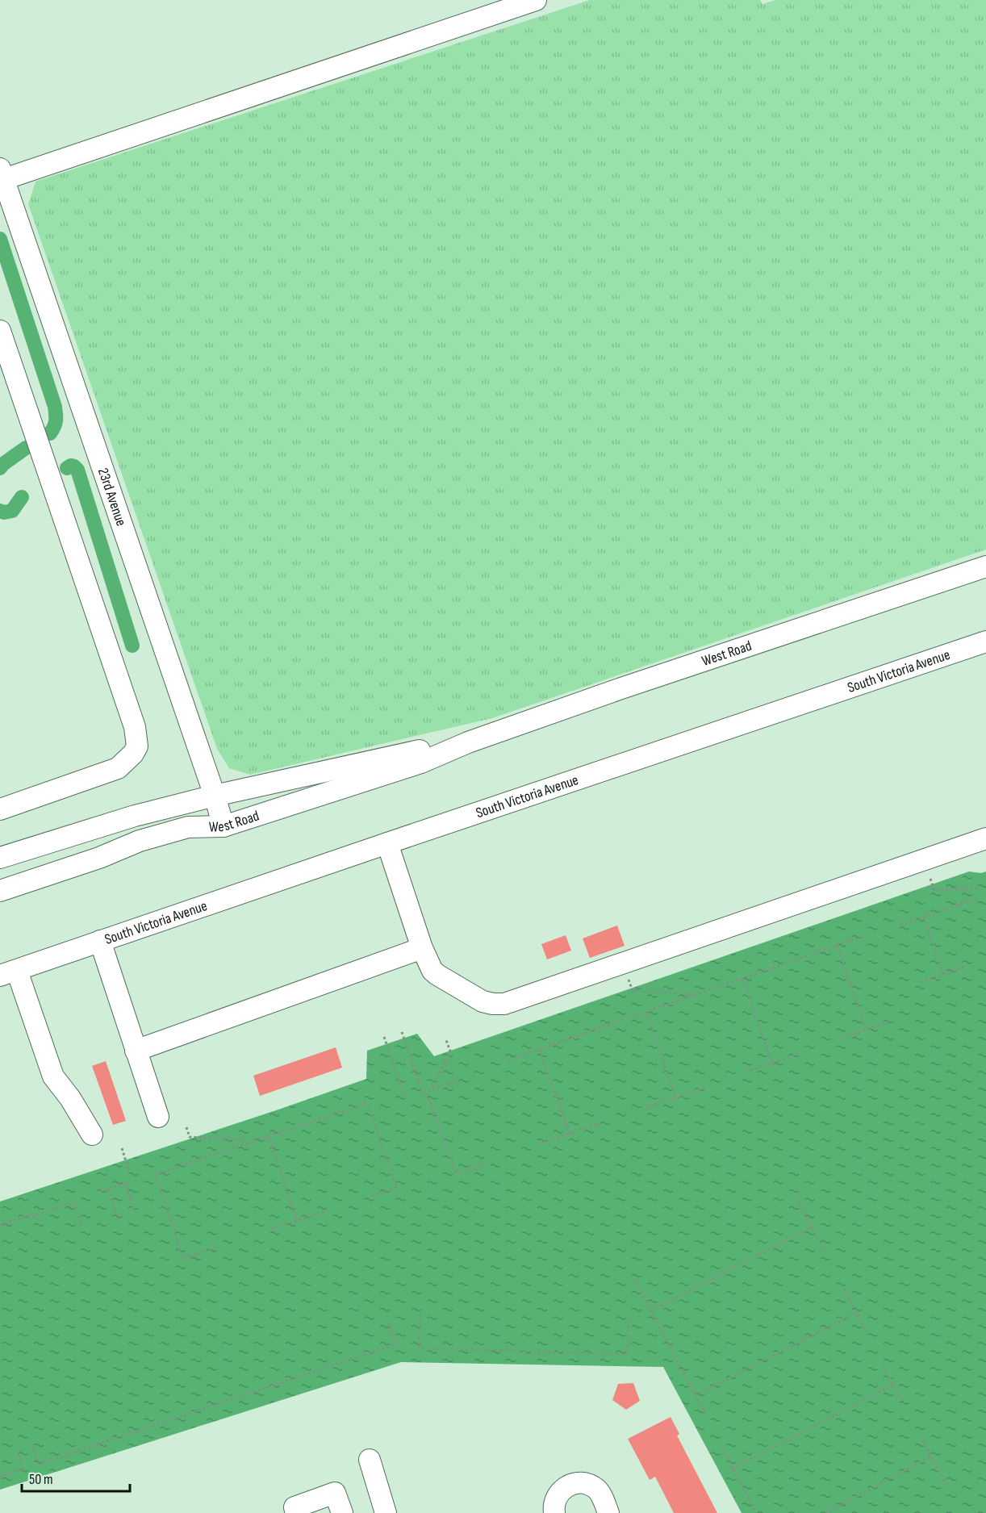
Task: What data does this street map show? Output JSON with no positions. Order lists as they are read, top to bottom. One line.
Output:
{"streets":{"street":["23rd Avenue","West Road","South Victoria Avenue"]},"crossings":[["23rd Avenue","West Road"]],"scale_bar":"50 m"}
